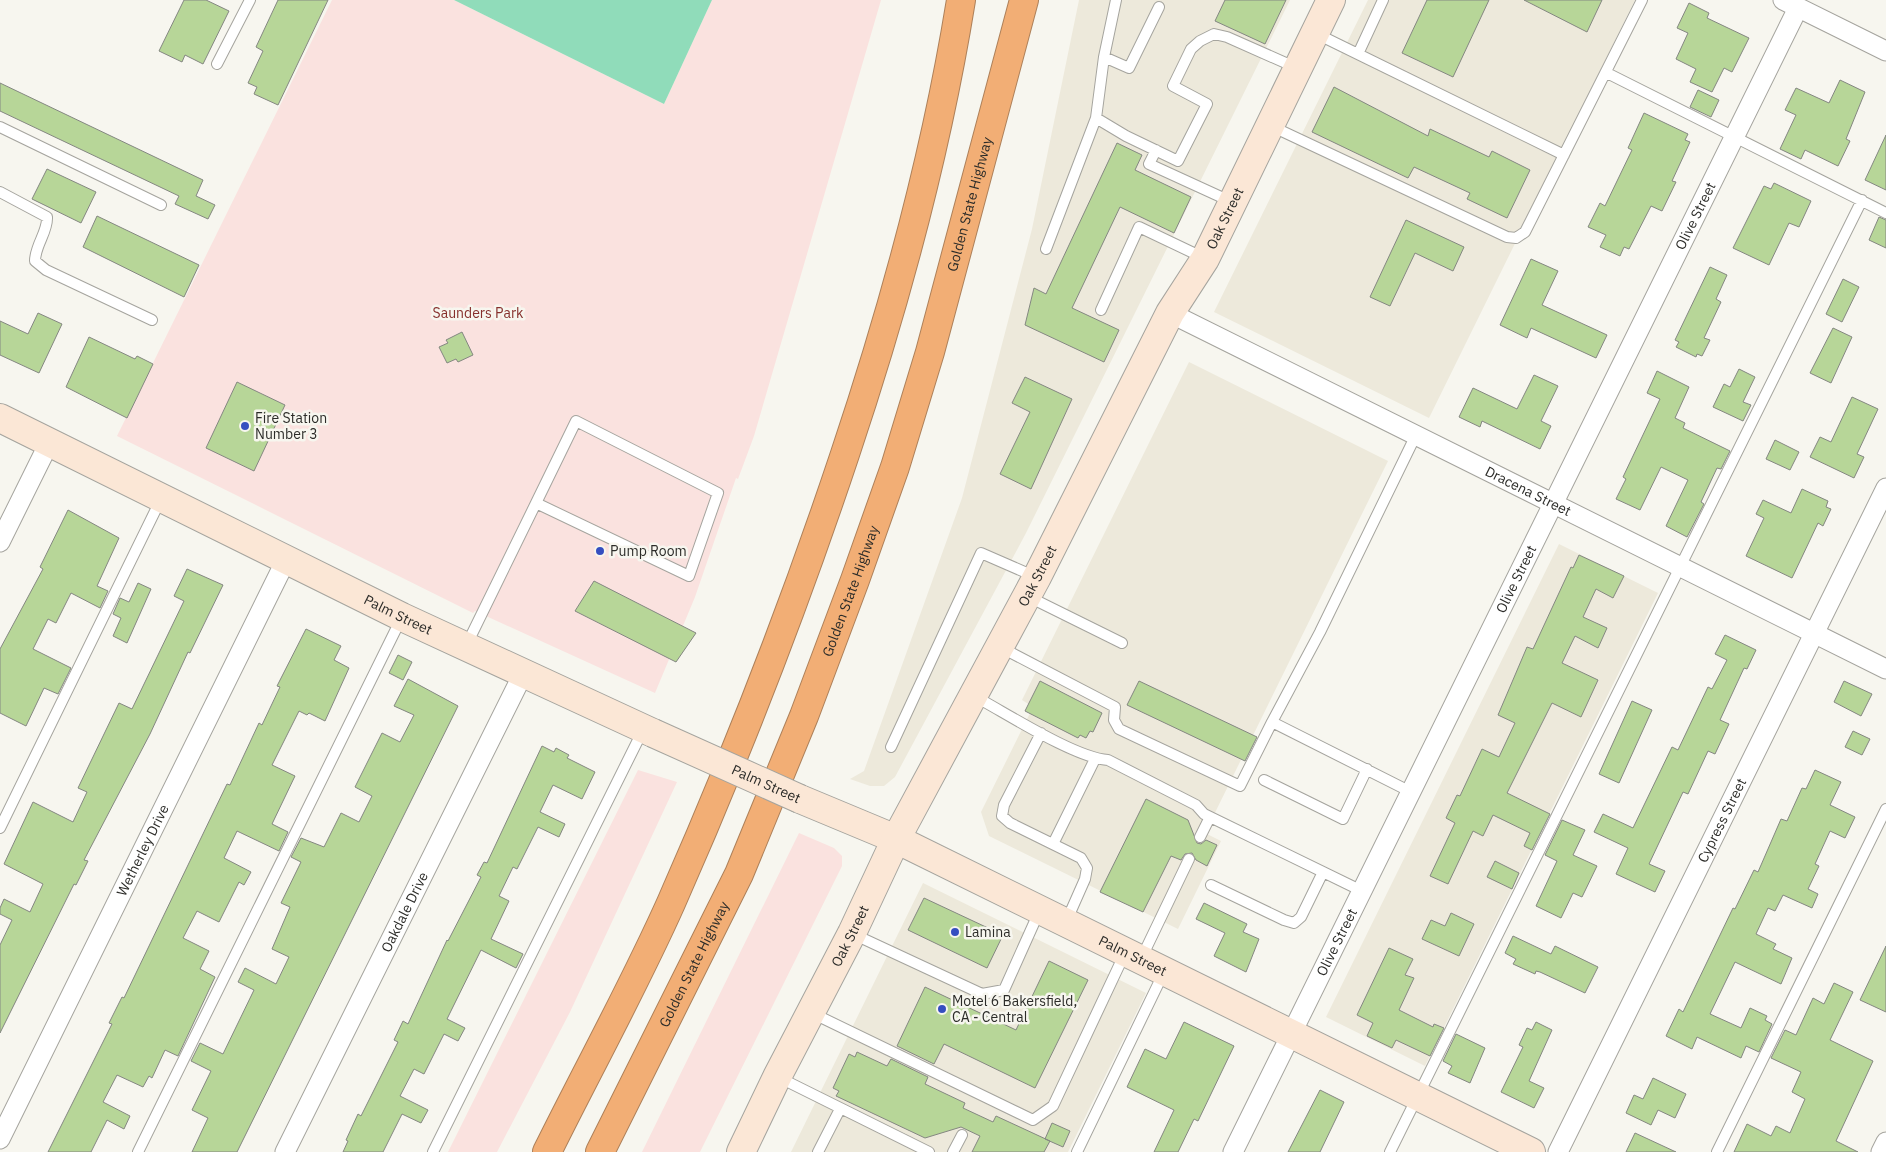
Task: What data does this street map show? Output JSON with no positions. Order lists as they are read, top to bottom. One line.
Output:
{"streets":{"highway":["Golden State Highway"],"street":["Olive Street","Oak Street","Dracena Street","Palm Street","Cypress Street","Wetherley Drive","Oakdale Drive"]},"crossings":[["Olive Street","Dracena Street"],["Olive Street","Palm Street"],["Oak Street","Dracena Street"],["Oak Street","Palm Street"],["Dracena Street","Cypress Street"],["Palm Street","Wetherley Drive"],["Palm Street","Oakdale Drive"]],"parks":["Saunders Park"],"places":["Fire Station Number 3","Pump Room","Lamina","Motel 6 Bakersfield, CA - Central"]}
